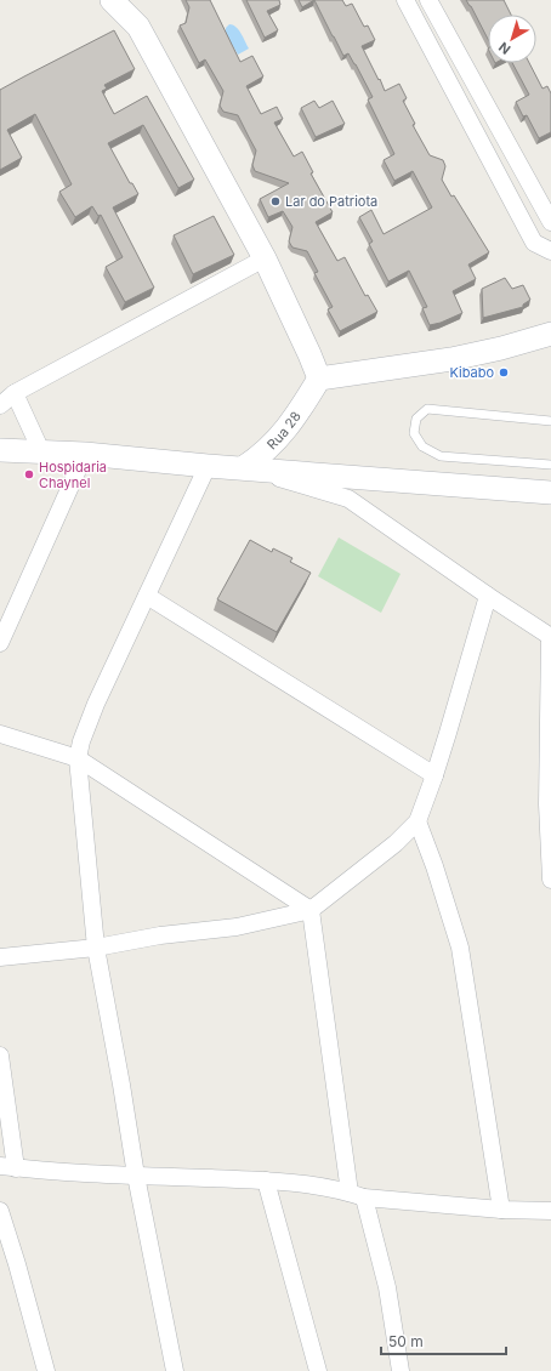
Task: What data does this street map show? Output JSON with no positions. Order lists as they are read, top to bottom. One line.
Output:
{"streets":{"street":["Rua 28"]},"places":["Lar do Patriota","Kibabo","Hospidaria Chaynel"],"scale_bar":"50 m","north":"bottom left"}
